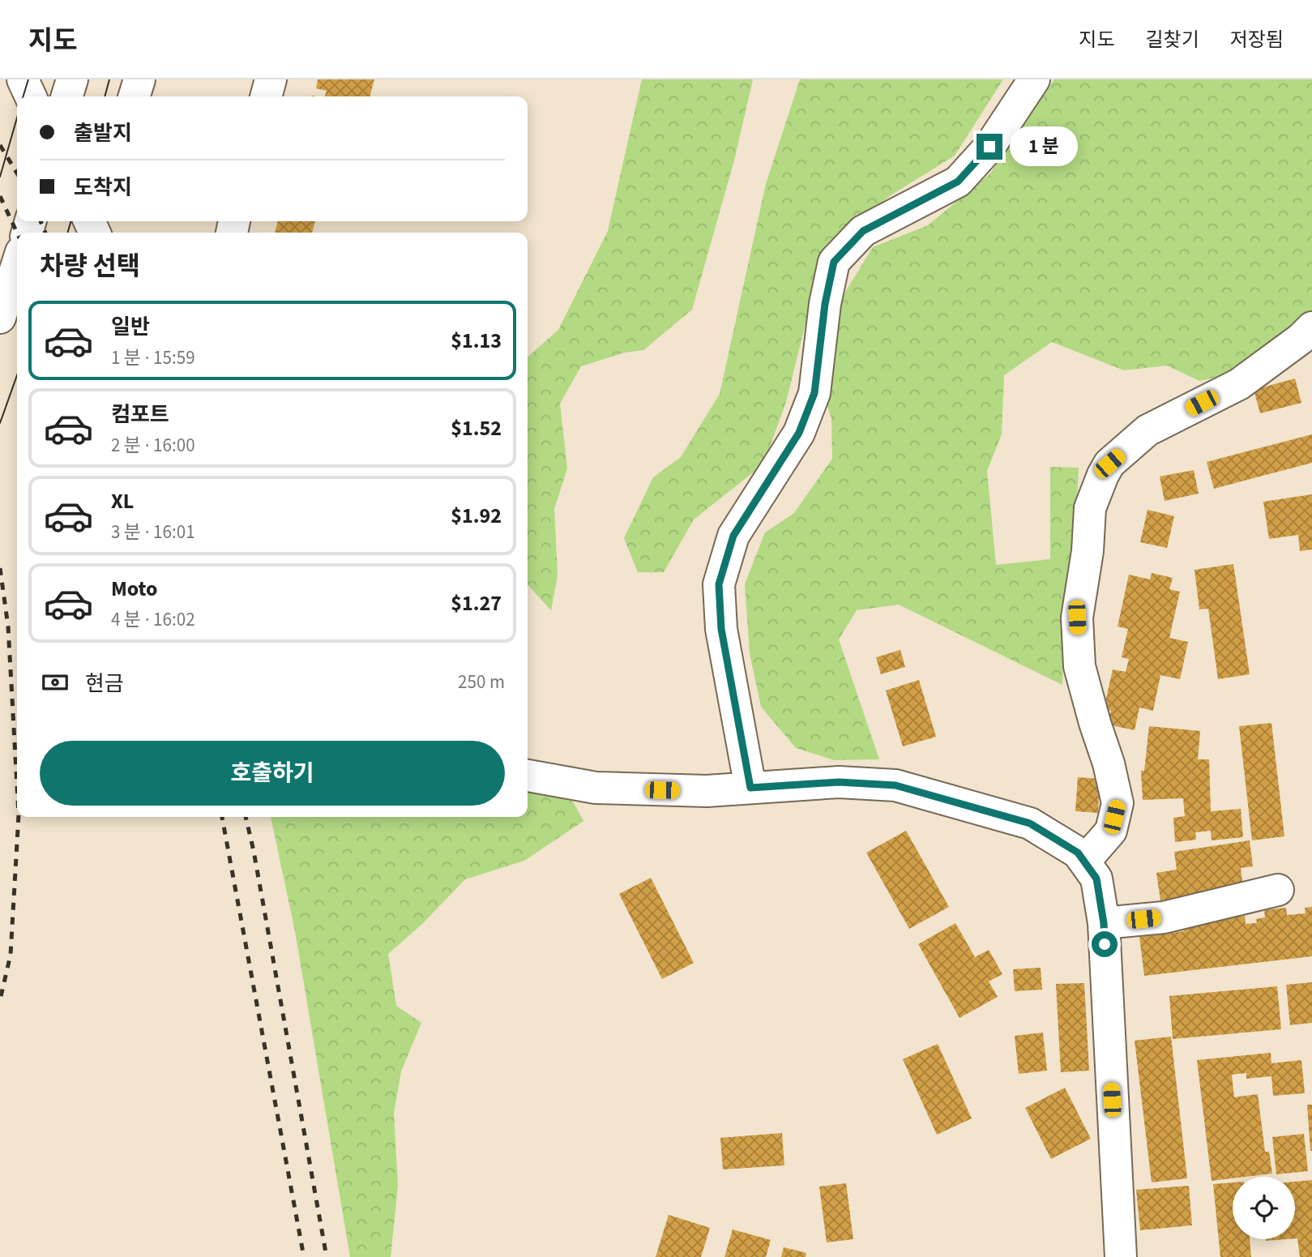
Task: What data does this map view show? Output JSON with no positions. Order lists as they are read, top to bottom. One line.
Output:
{"page":{"header":"지도","nav":["지도","길찾기","저장됨"],"banner":["출발지","도착지"],"bubble":"1 분","heading":"차량 선택","list":[{"name":"일반","note":"1 분 · 15:59","value":"$1.13"},{"name":"컴포트","note":"2 분 · 16:00","value":"$1.52"},{"name":"XL","note":"3 분 · 16:01","value":"$1.92"},{"name":"Moto","note":"4 분 · 16:02","value":"$1.27"}],"pay":["현금","250 m"],"buttons":"호출하기"}}
